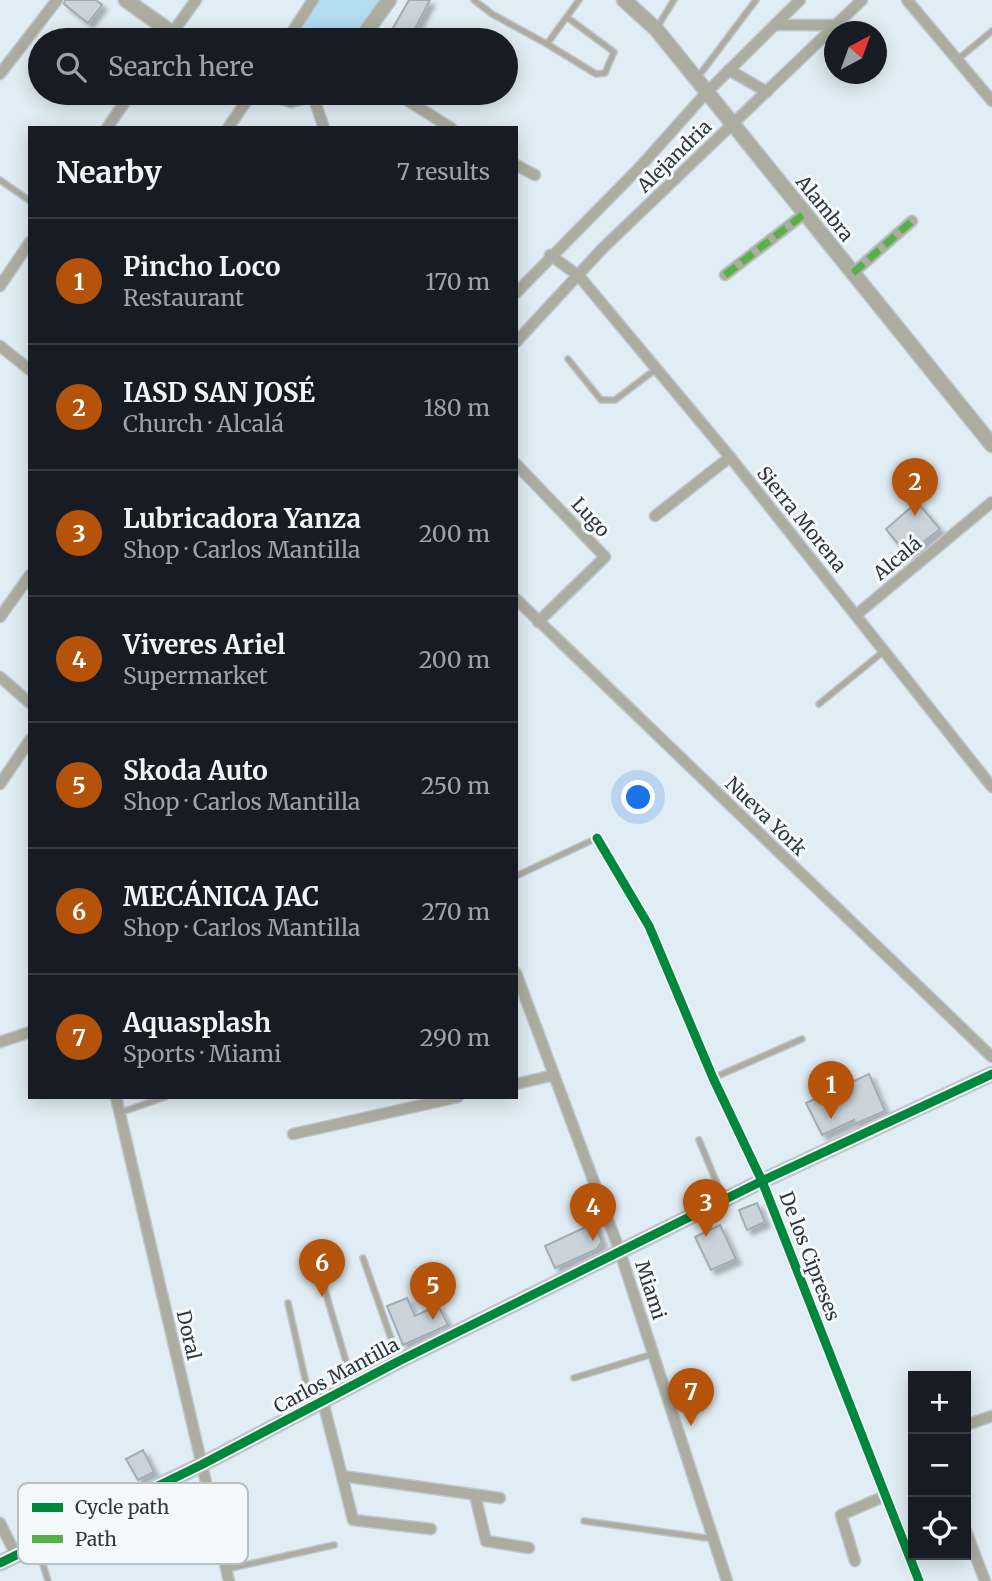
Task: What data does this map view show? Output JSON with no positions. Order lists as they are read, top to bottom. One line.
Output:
{"streets":{"street":["Alejandria","Alambra","Lugo","Sierra Morena","Alcalá","Nueva York","De los Cipreses","Miami","Doral","Carlos Mantilla"]},"crossings":[["Alejandria","Alambra"],["Alejandria","Sierra Morena"],["Lugo","Nueva York"],["Sierra Morena","Alcalá"],["De los Cipreses","Carlos Mantilla"],["Miami","Carlos Mantilla"],["Doral","Carlos Mantilla"]],"legend":["Cycle path","Path"],"north":"top right","page":{"search":"Search here","heading":["Nearby","7 results"],"list":[{"mark":"1","name":"Pincho Loco","note":"Restaurant","value":"170 m"},{"mark":"2","name":"IASD SAN JOSÉ","note":"Church · Alcalá","value":"180 m"},{"mark":"3","name":"Lubricadora Yanza","note":"Shop · Carlos Mantilla","value":"200 m"},{"mark":"4","name":"Viveres Ariel","note":"Supermarket","value":"200 m"},{"mark":"5","name":"Skoda Auto","note":"Shop · Carlos Mantilla","value":"250 m"},{"mark":"6","name":"MECÁNICA JAC","note":"Shop · Carlos Mantilla","value":"270 m"},{"mark":"7","name":"Aquasplash","note":"Sports · Miami","value":"290 m"}],"pins":["2","1","3","4","6","5","7"],"map_buttons":["+","−"]}}
